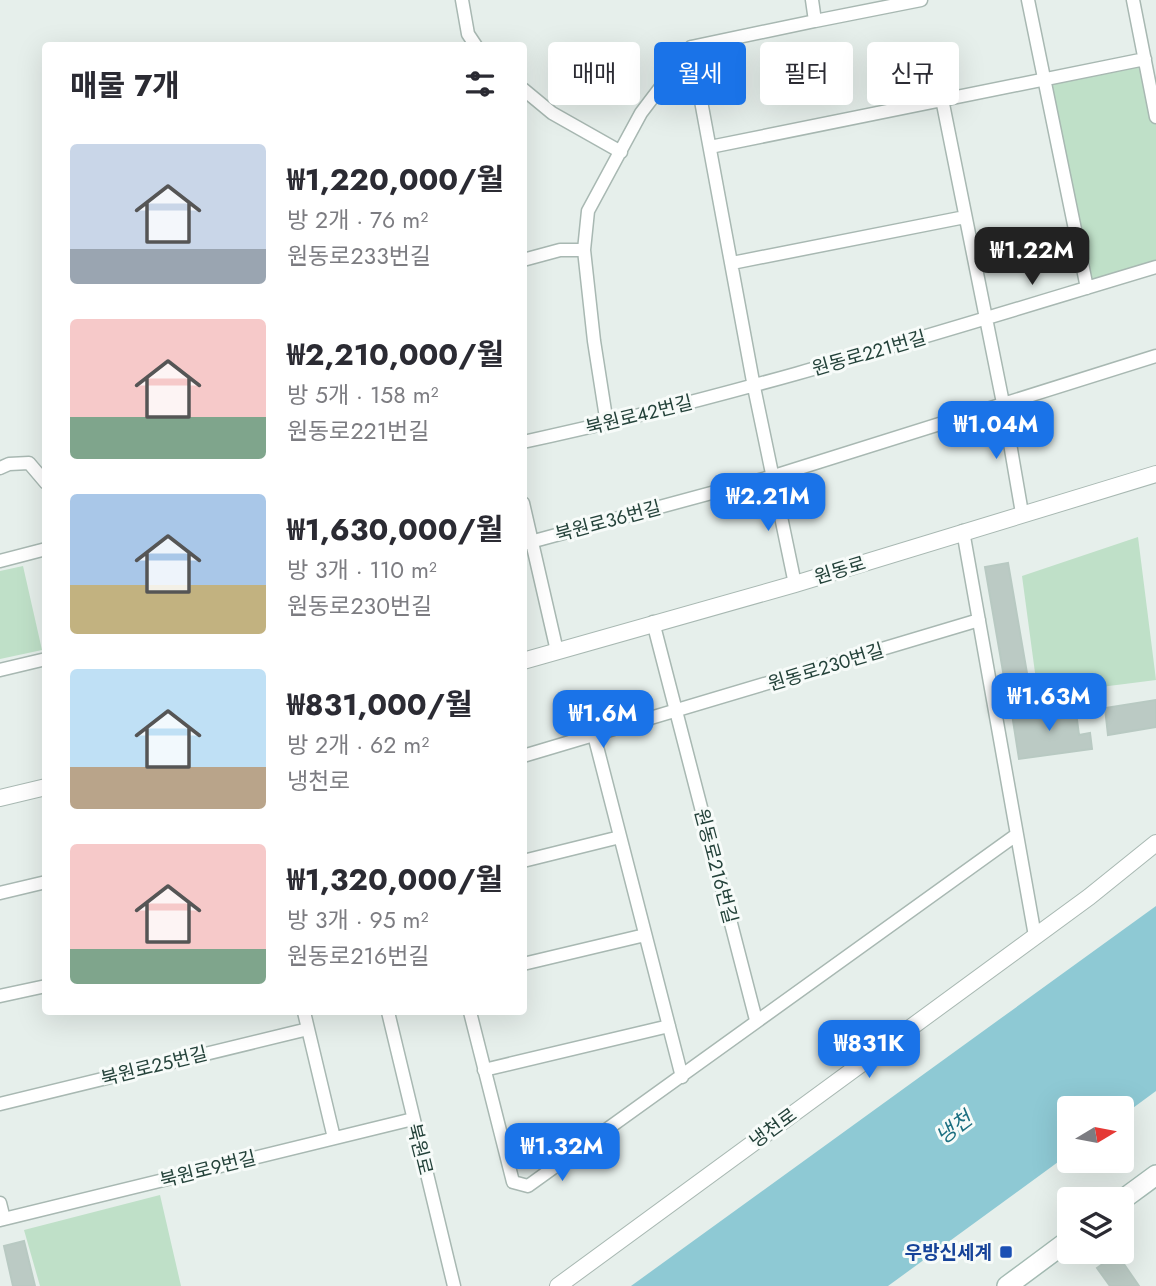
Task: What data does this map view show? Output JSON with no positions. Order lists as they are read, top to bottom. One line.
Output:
{"streets":{"street":["원동로221번길","북원로42번길","북원로36번길","원동로","원동로230번길","원동로216번길","북원로25번길","냉천로","북원로","북원로9번길"]},"crossings":[["원동로221번길","북원로42번길"],["원동로","원동로216번길"],["원동로230번길","원동로216번길"],["북원로","북원로9번길"]],"water":["냉천"],"places":{"transit":["우방신세계"]},"north":"right","page":{"chip":["매매","월세","필터","신규"],"heading":"매물 7개","list":[{"name":"₩1,220,000/월","note":"방 2개 · 76 m² · 원동로233번길"},{"name":"₩2,210,000/월","note":"방 5개 · 158 m² · 원동로221번길"},{"name":"₩1,630,000/월","note":"방 3개 · 110 m² · 원동로230번길"},{"name":"₩831,000/월","note":"방 2개 · 62 m² · 냉천로"},{"name":"₩1,320,000/월","note":"방 3개 · 95 m² · 원동로216번길"}],"price":["₩1.22M","₩1.04M","₩2.21M","₩1.63M","₩1.6M","₩831K","₩1.32M"]}}
